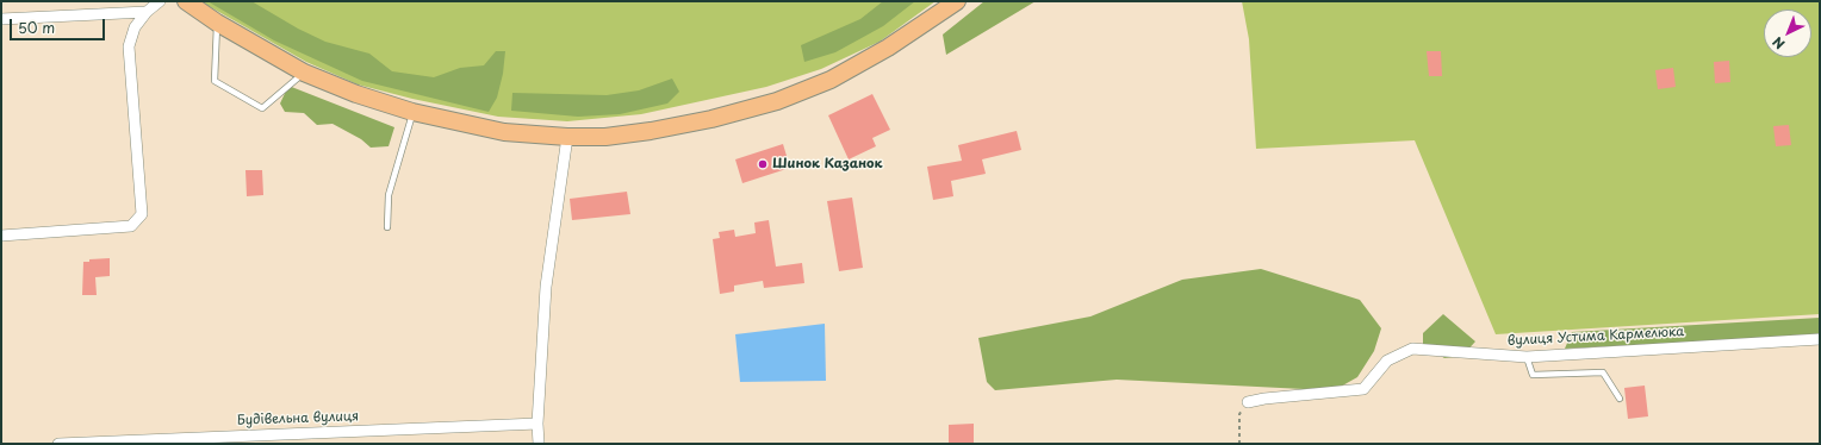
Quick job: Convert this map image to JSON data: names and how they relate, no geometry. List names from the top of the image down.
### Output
{
  "streets": {
    "street": ["вулиця Устима Кармелюка", "Будівельна вулиця"]
  },
  "places": ["Шинок Казанок"],
  "scale_bar": "50 m",
  "north": "bottom left"
}
